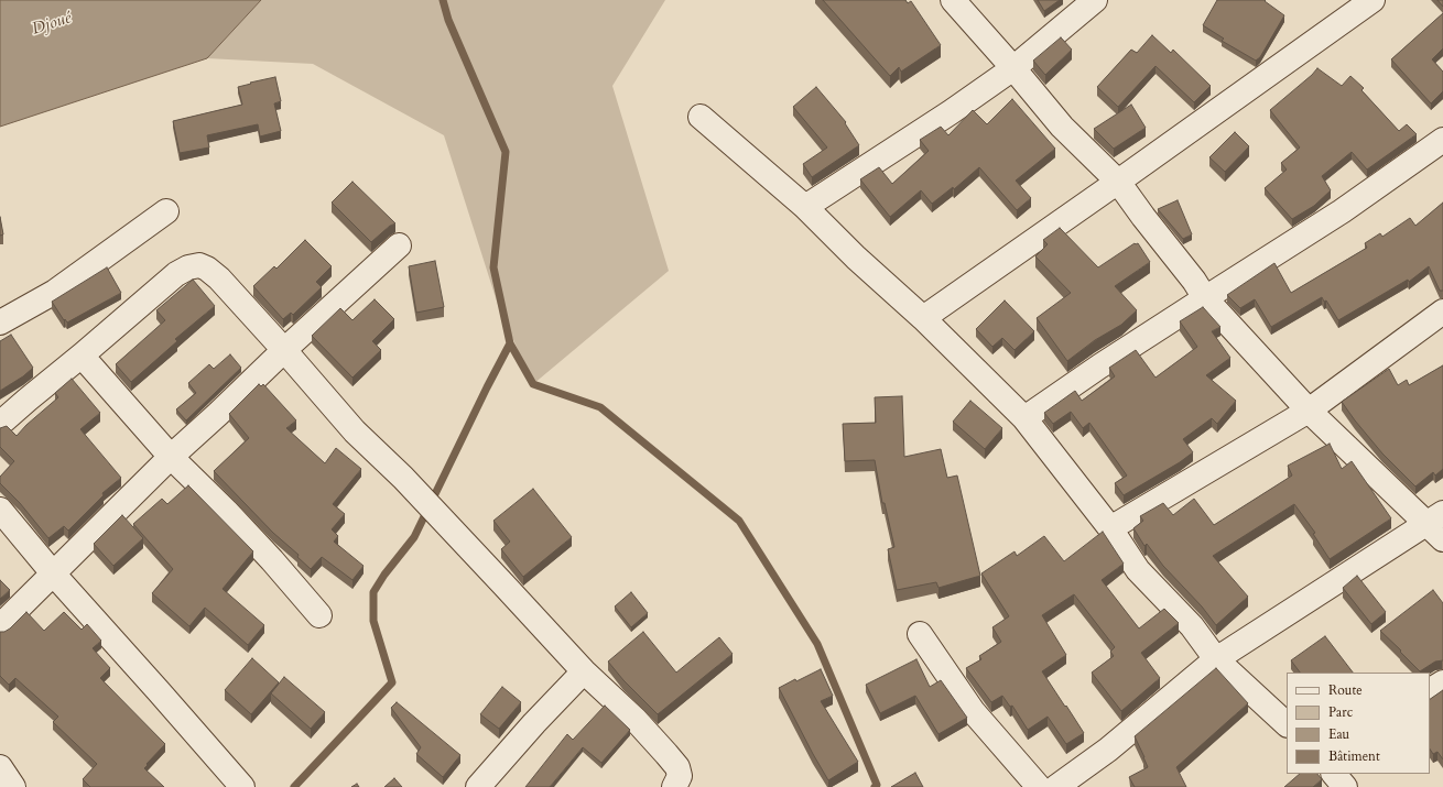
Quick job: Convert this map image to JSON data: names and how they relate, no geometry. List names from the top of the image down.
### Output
{
  "water": ["Djoué"],
  "legend": [
    "Route",
    "Parc",
    "Eau",
    "Bâtiment"
  ]
}
